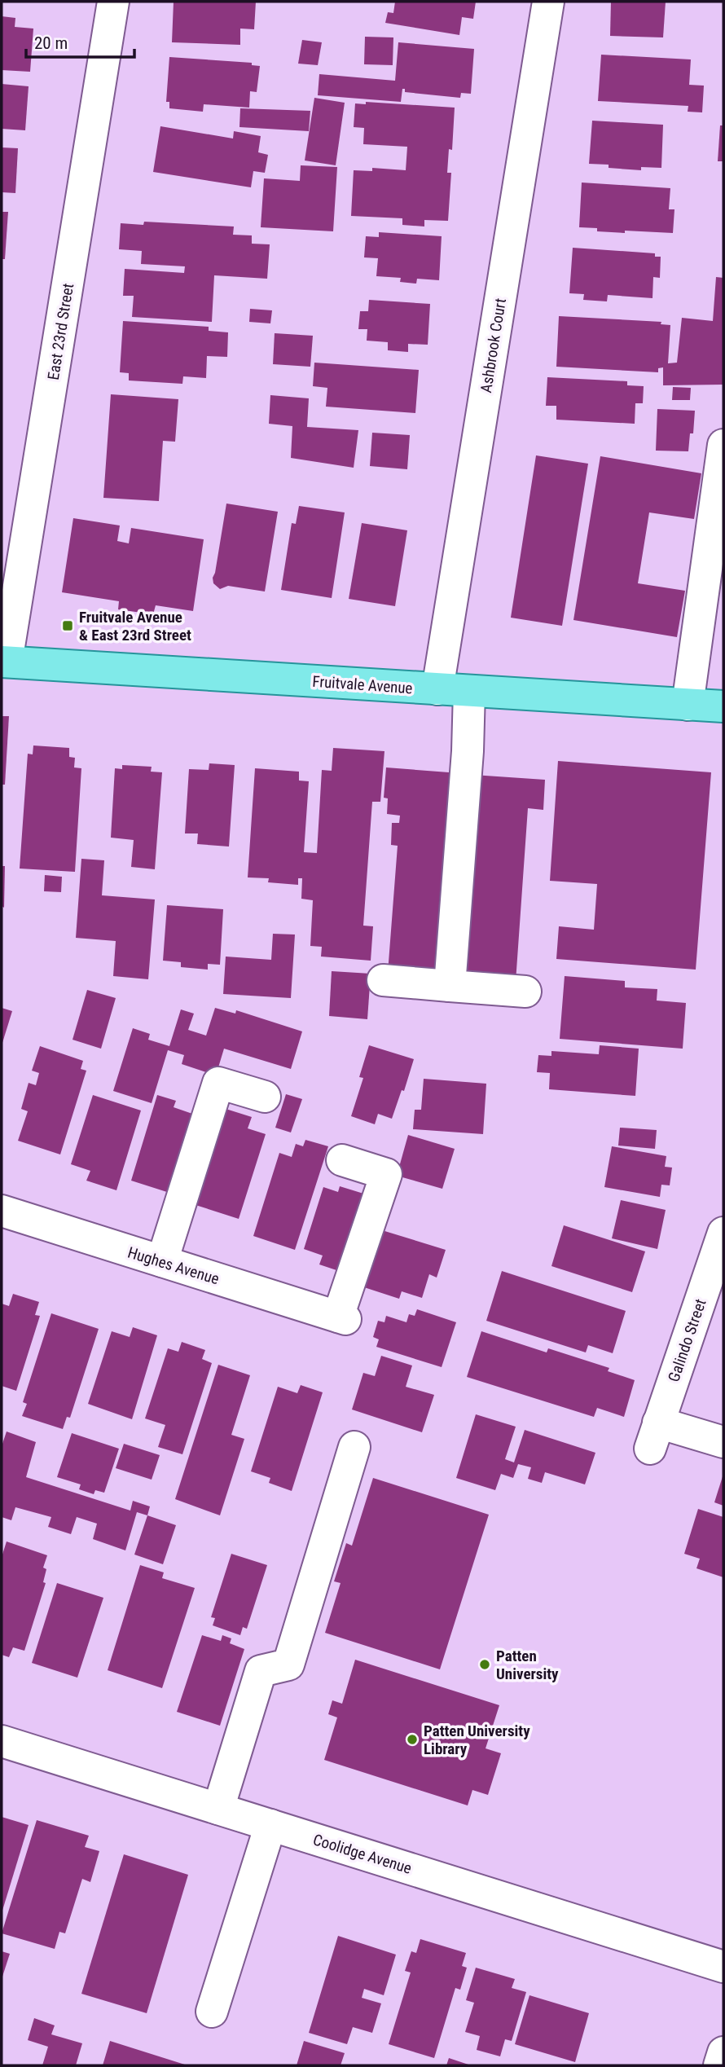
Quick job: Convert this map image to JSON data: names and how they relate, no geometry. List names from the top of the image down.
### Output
{
  "streets": {
    "main road": ["Fruitvale Avenue"],
    "street": [
      "East 23rd Street",
      "Ashbrook Court",
      "Hughes Avenue",
      "Galindo Street",
      "Coolidge Avenue"
    ]
  },
  "crossings": [
    ["East 23rd Street", "Fruitvale Avenue"],
    ["Ashbrook Court", "Fruitvale Avenue"]
  ],
  "places": {
    "transit": ["Fruitvale Avenue & East 23rd Street"],
    "other": ["Patten University", "Patten University Library"]
  },
  "scale_bar": "20 m"
}
